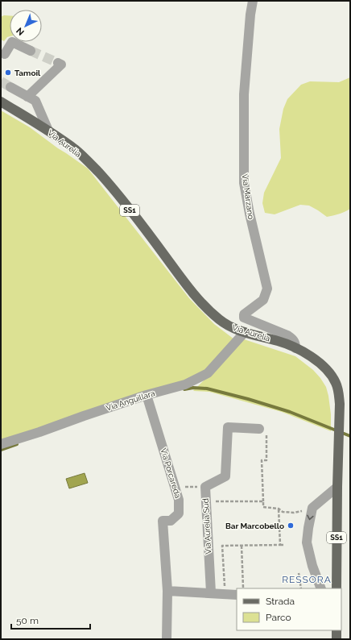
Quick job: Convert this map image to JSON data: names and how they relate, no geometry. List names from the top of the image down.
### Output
{
  "streets": {
    "main road": ["Via Aurelia", "SS1"],
    "street": [
      "Via Marzano",
      "Via Anguillara",
      "Via Porcareda",
      "Via Aurelia Sud"
    ]
  },
  "crossings": [
    ["Via Aurelia", "Via Marzano"],
    ["Via Aurelia", "Via Anguillara"],
    ["Via Anguillara", "Via Porcareda"]
  ],
  "districts": ["RESSORA"],
  "places": ["Tamoil", "Bar Marcobello"],
  "legend": ["Strada", "Parco"],
  "scale_bar": "50 m",
  "north": "bottom left"
}
